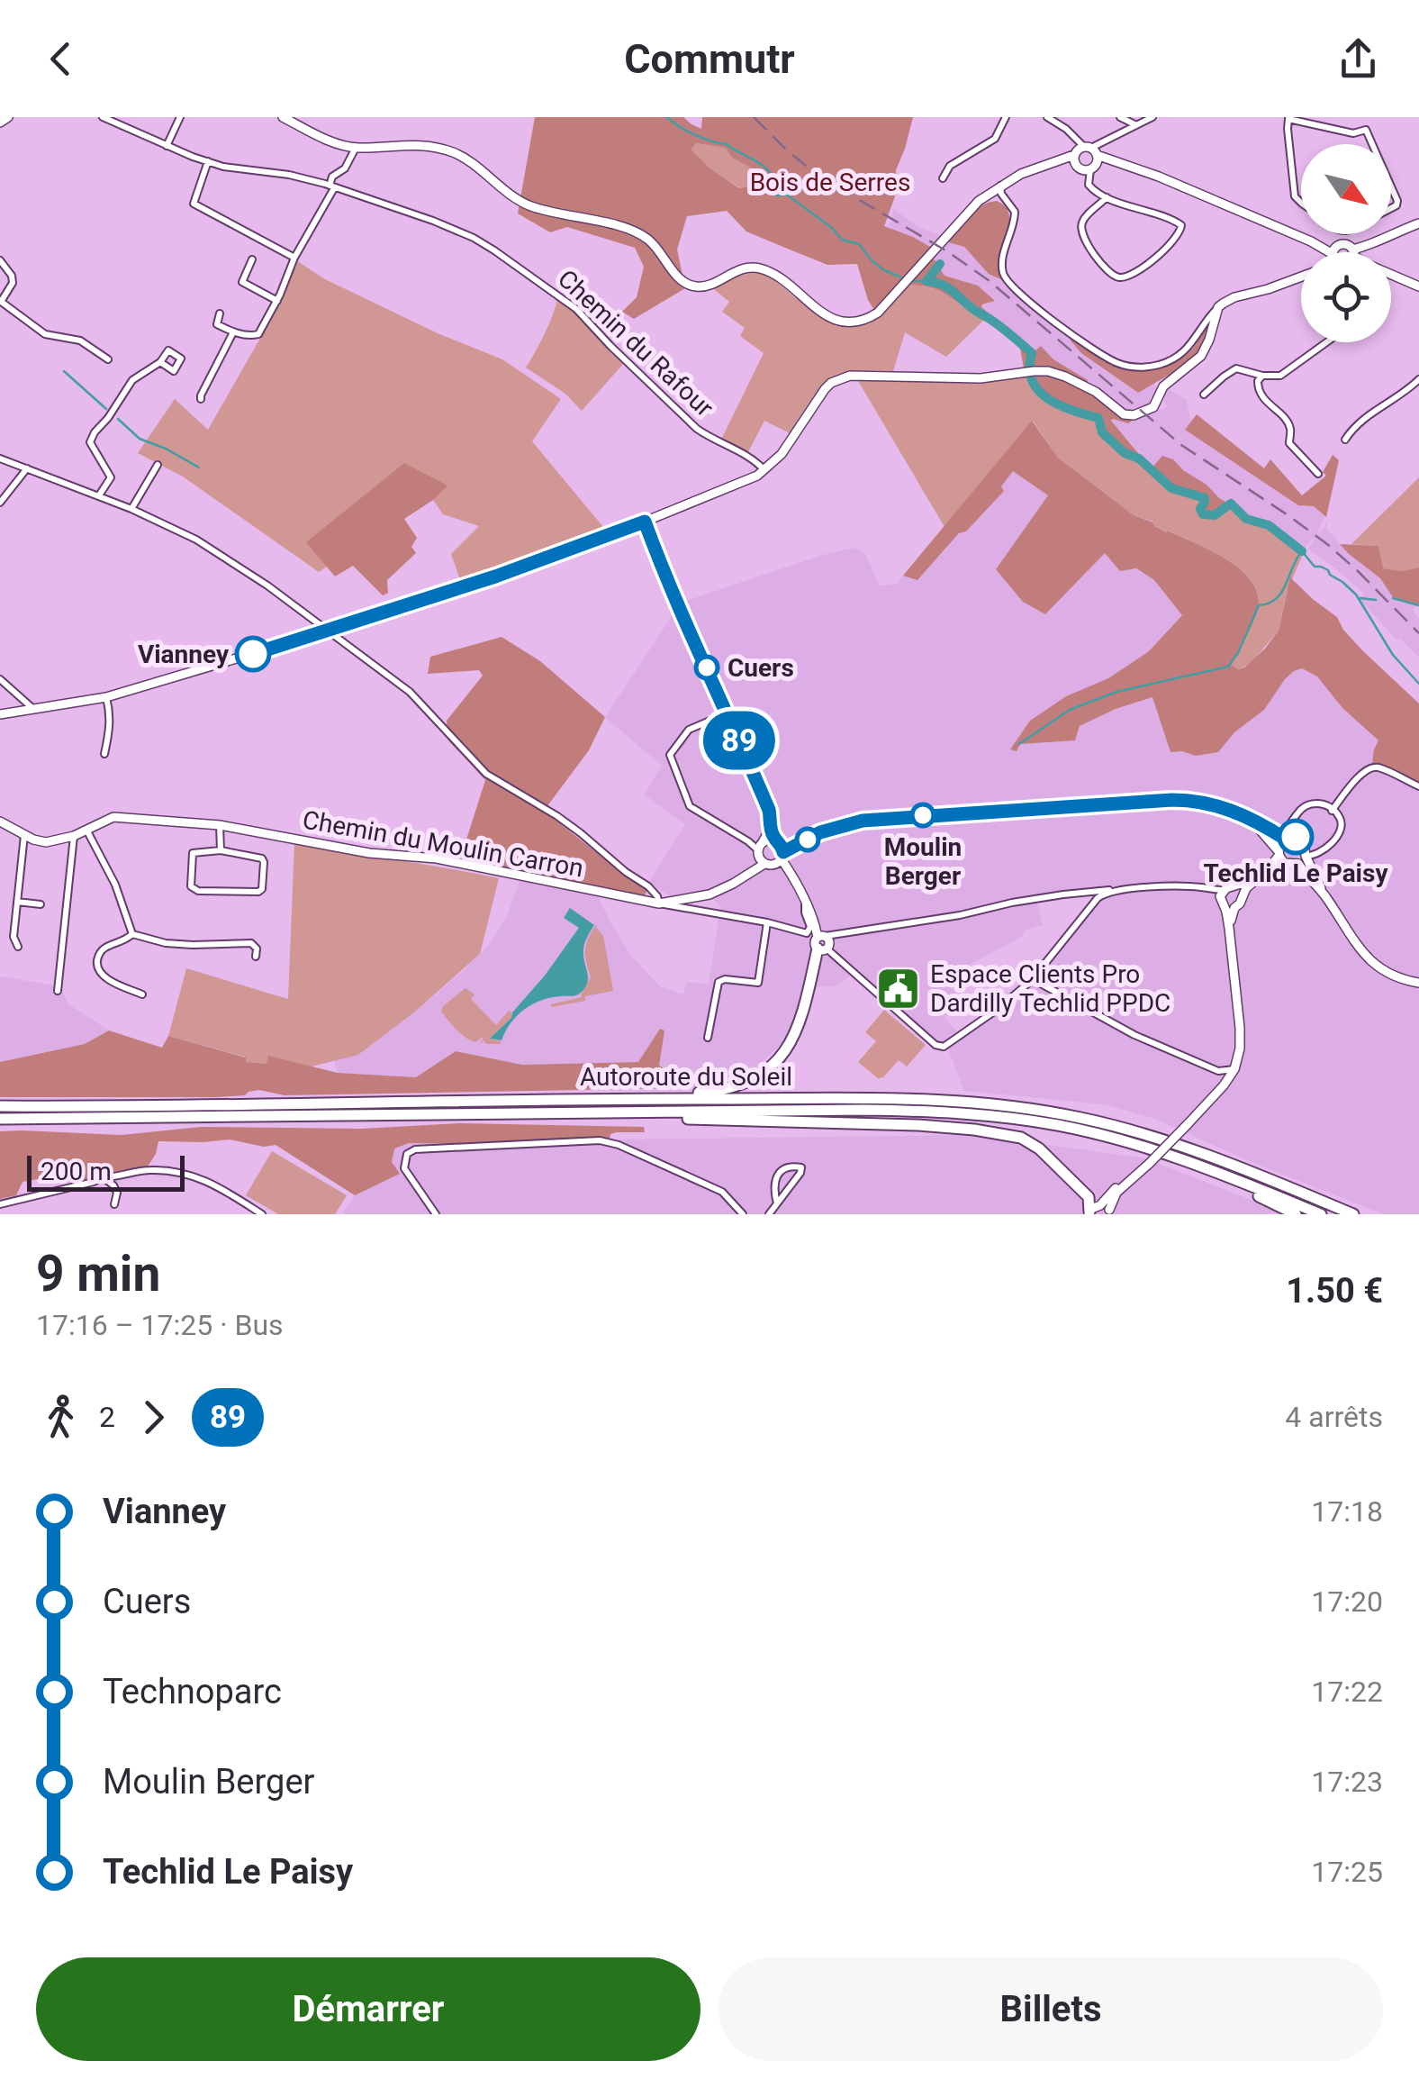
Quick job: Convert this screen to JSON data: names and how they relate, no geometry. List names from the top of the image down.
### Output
{
  "streets": {
    "highway": ["Autoroute du Soleil"],
    "main road": ["Chemin du Moulin Carron"],
    "street": ["Chemin du Rafour"]
  },
  "parks": ["Bois de Serres"],
  "places": {
    "other": [
      "Vianney",
      "Cuers",
      "Moulin Berger",
      "Techlid Le Paisy"
    ],
    "public building": ["Espace Clients Pro Dardilly Techlid PPDC"]
  },
  "lines": ["bus line 89"],
  "scale_bar": "200 m",
  "north": "bottom right",
  "page": {
    "header": "Commutr",
    "on_map": "89",
    "scale": "200 m",
    "heading": ["9 min", "17:16 – 17:25 · Bus", "1.50 €"],
    "legs": ["2", "89", "4 arrêts"],
    "list": [
      {
        "name": "Vianney",
        "value": "17:18"
      },
      {
        "name": "Cuers",
        "value": "17:20"
      },
      {
        "name": "Technoparc",
        "value": "17:22"
      },
      {
        "name": "Moulin Berger",
        "value": "17:23"
      },
      {
        "name": "Techlid Le Paisy",
        "value": "17:25"
      }
    ],
    "buttons": ["Démarrer", "Billets"]
  }
}
